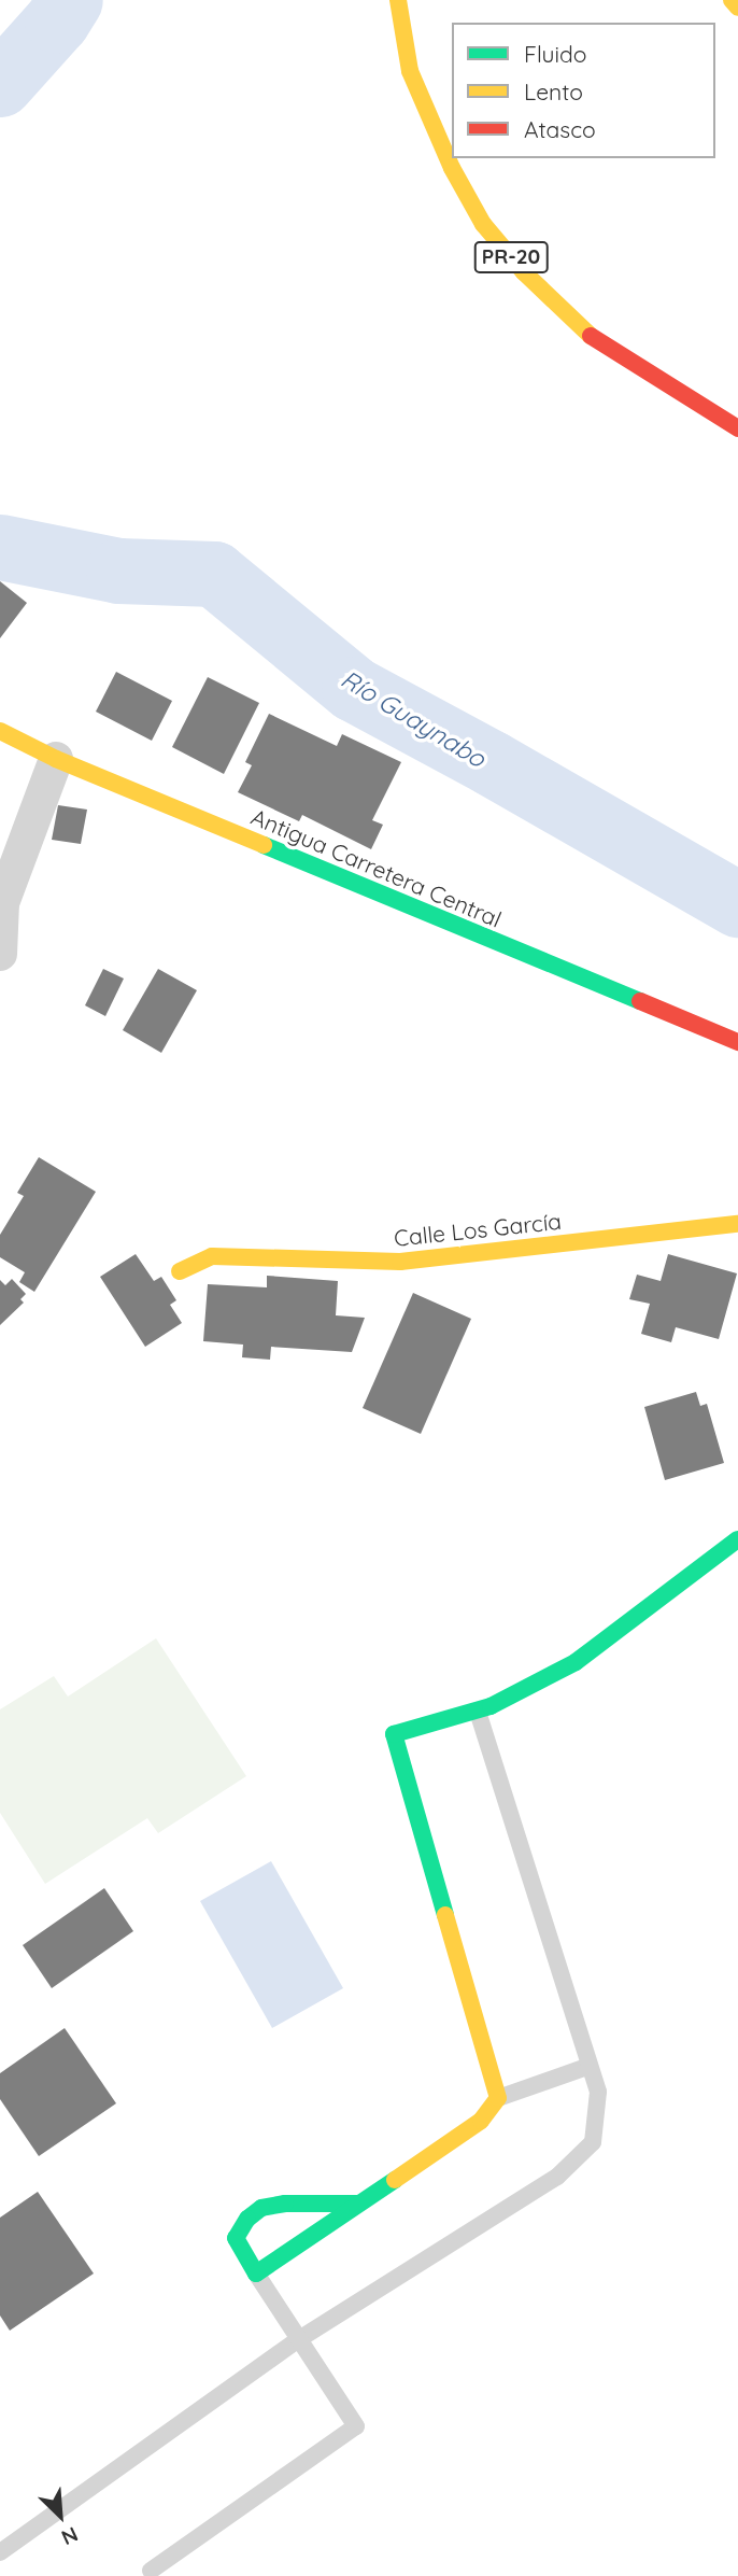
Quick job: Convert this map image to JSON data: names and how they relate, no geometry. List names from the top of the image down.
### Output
{
  "streets": {
    "main road": ["PR-20", "Antigua Carretera Central", "Calle Los García"]
  },
  "water": ["Río Guaynabo"],
  "legend": ["Fluido", "Lento", "Atasco"],
  "north": "bottom right"
}
